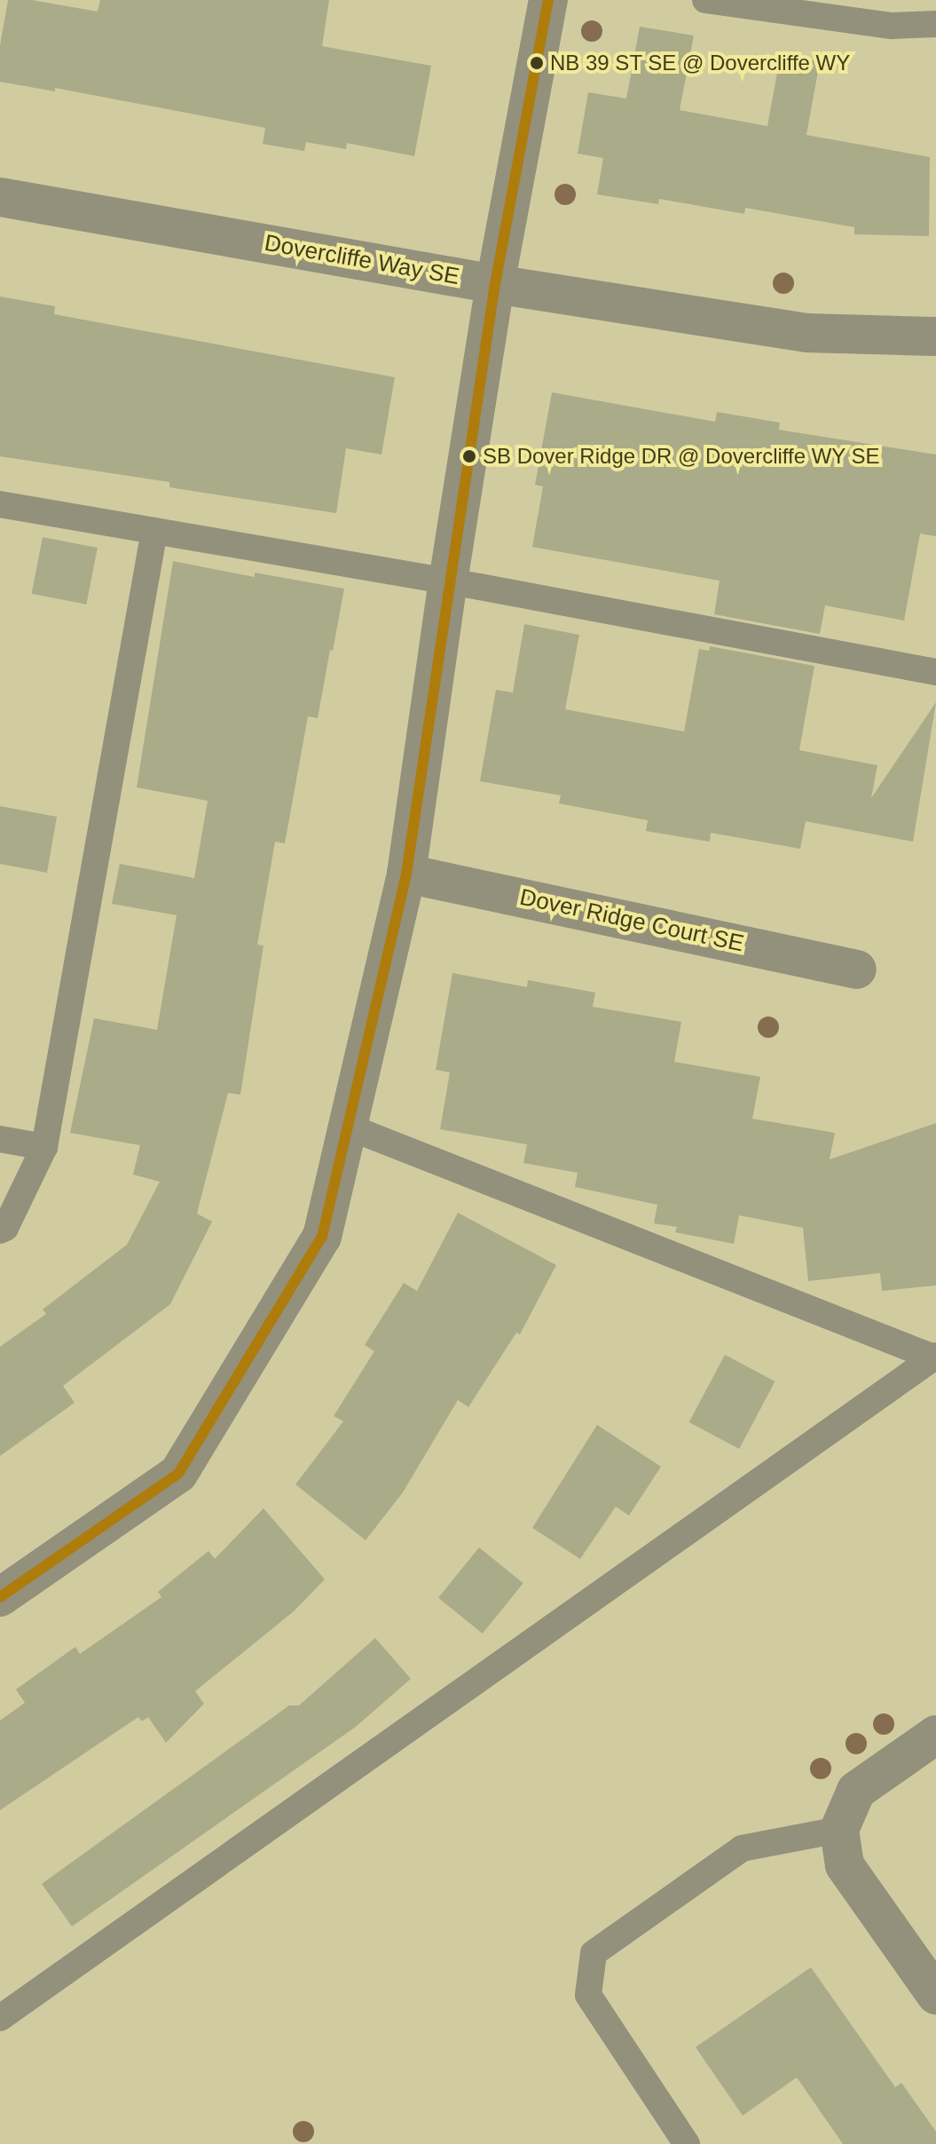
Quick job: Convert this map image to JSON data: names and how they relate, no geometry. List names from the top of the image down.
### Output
{
  "streets": {
    "street": ["Dovercliffe Way SE", "Dover Ridge Court SE"]
  },
  "places": ["NB 39 ST SE @ Dovercliffe WY", "SB Dover Ridge DR @ Dovercliffe WY SE"]
}
